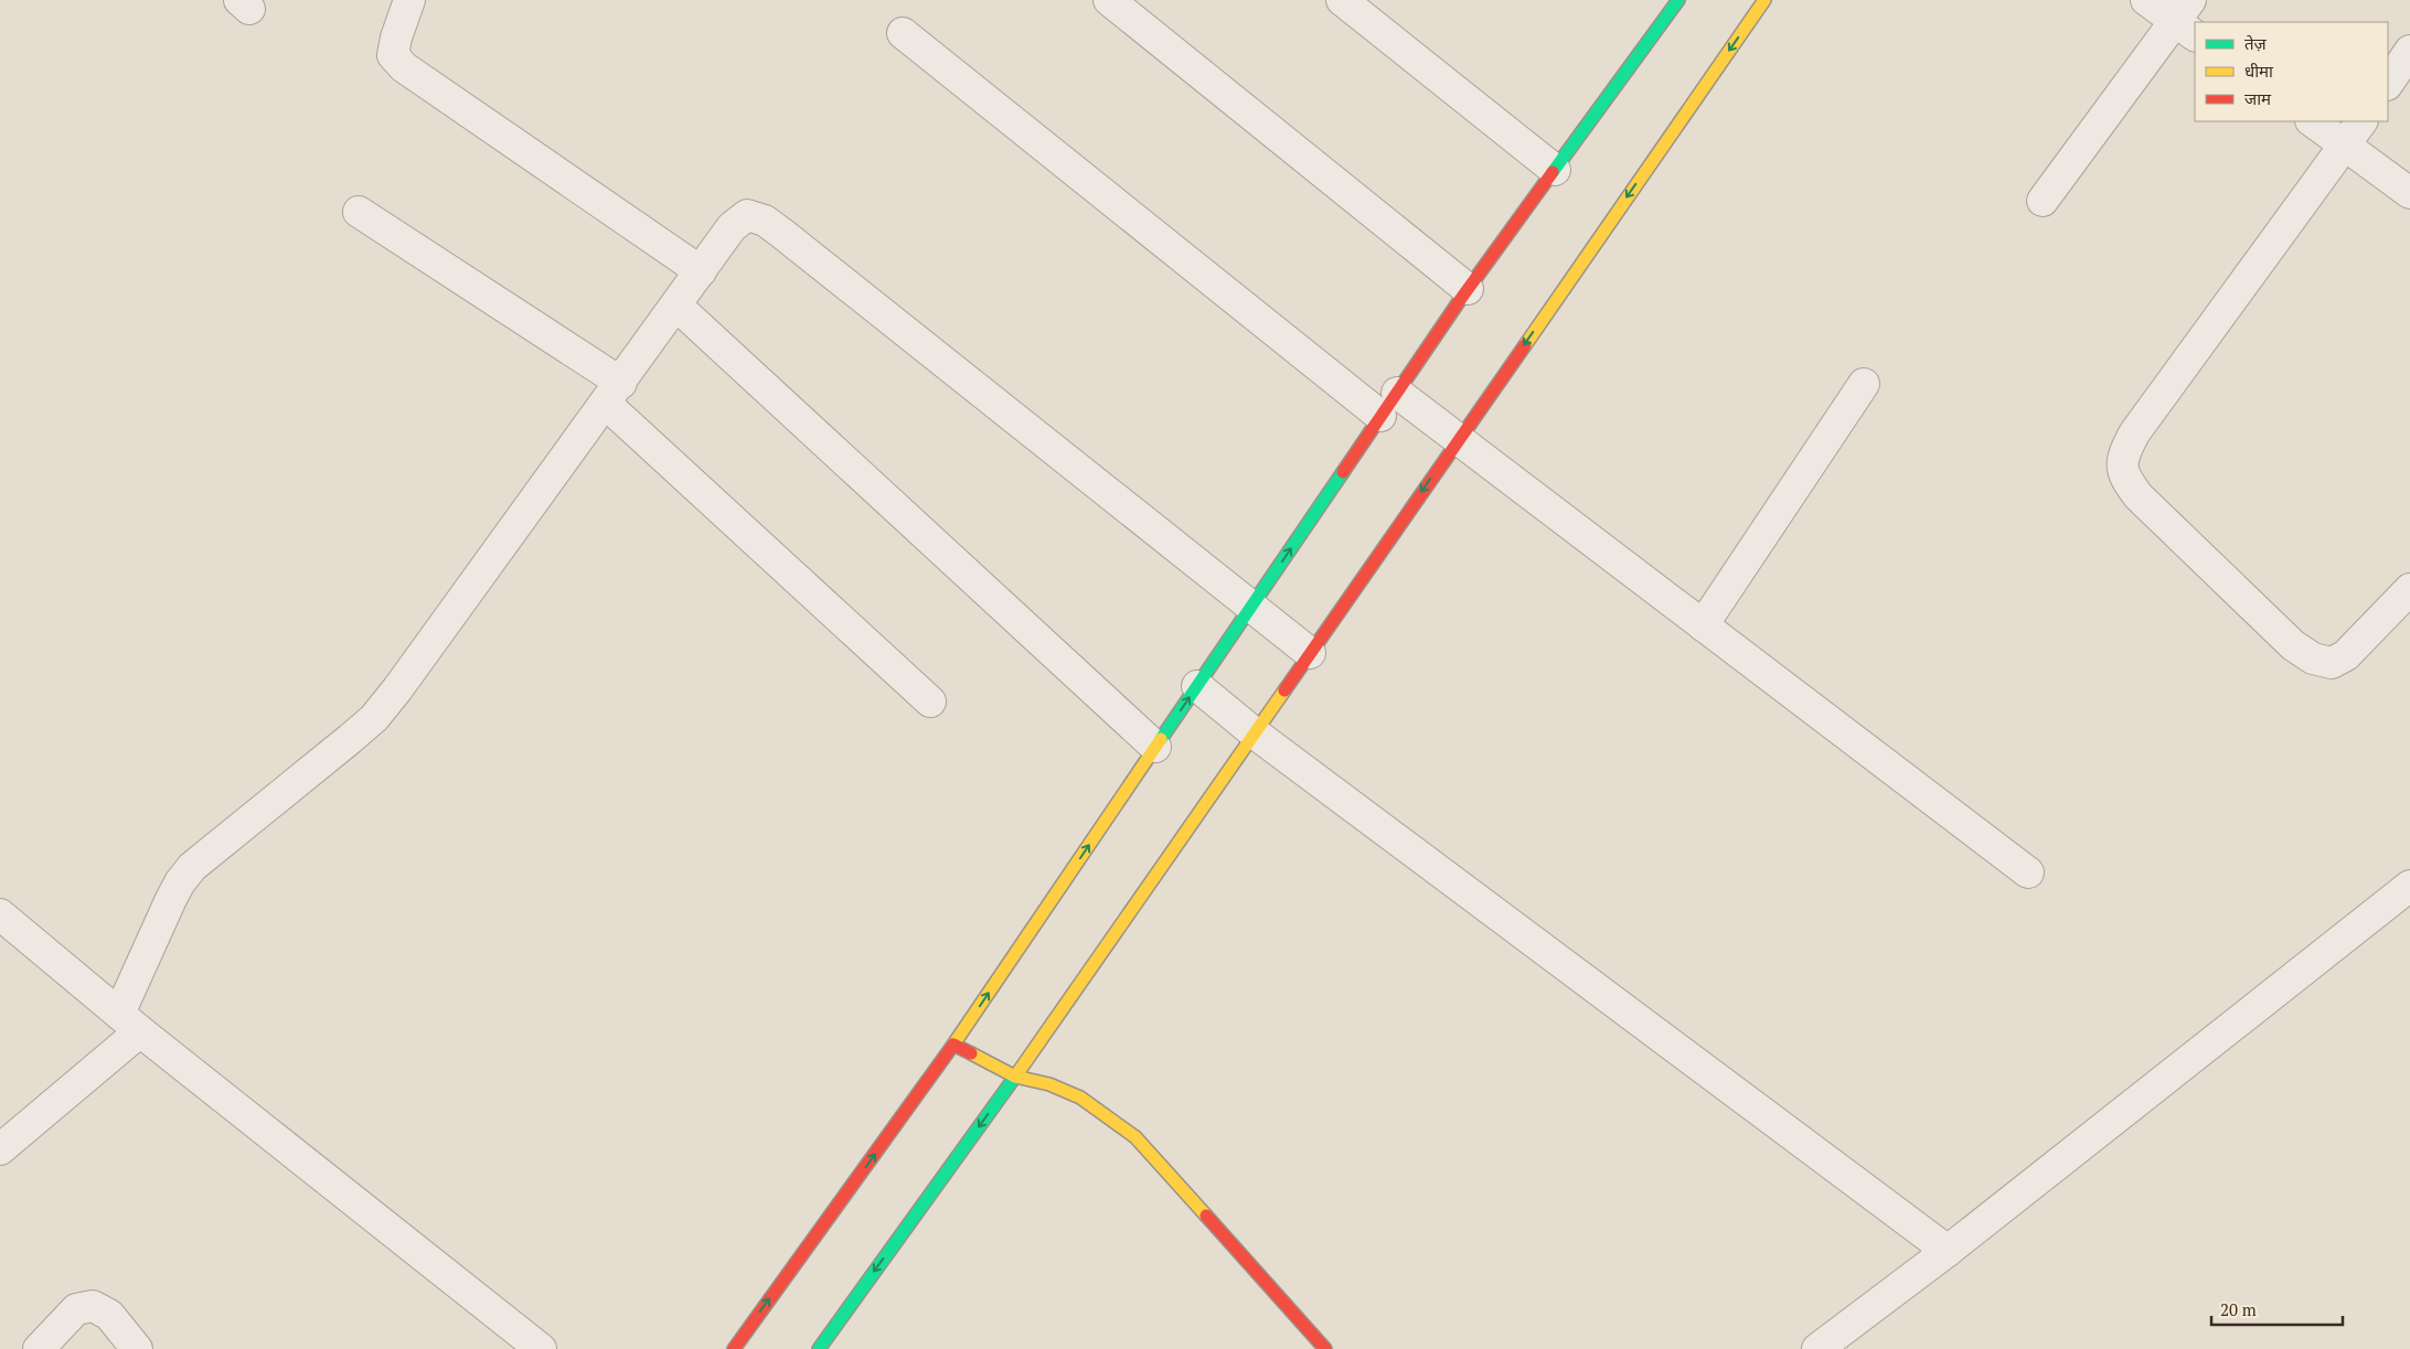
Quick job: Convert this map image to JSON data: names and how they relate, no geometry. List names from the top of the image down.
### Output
{
  "legend": ["तेज़", "धीमा", "जाम"],
  "scale_bar": "20 m"
}
